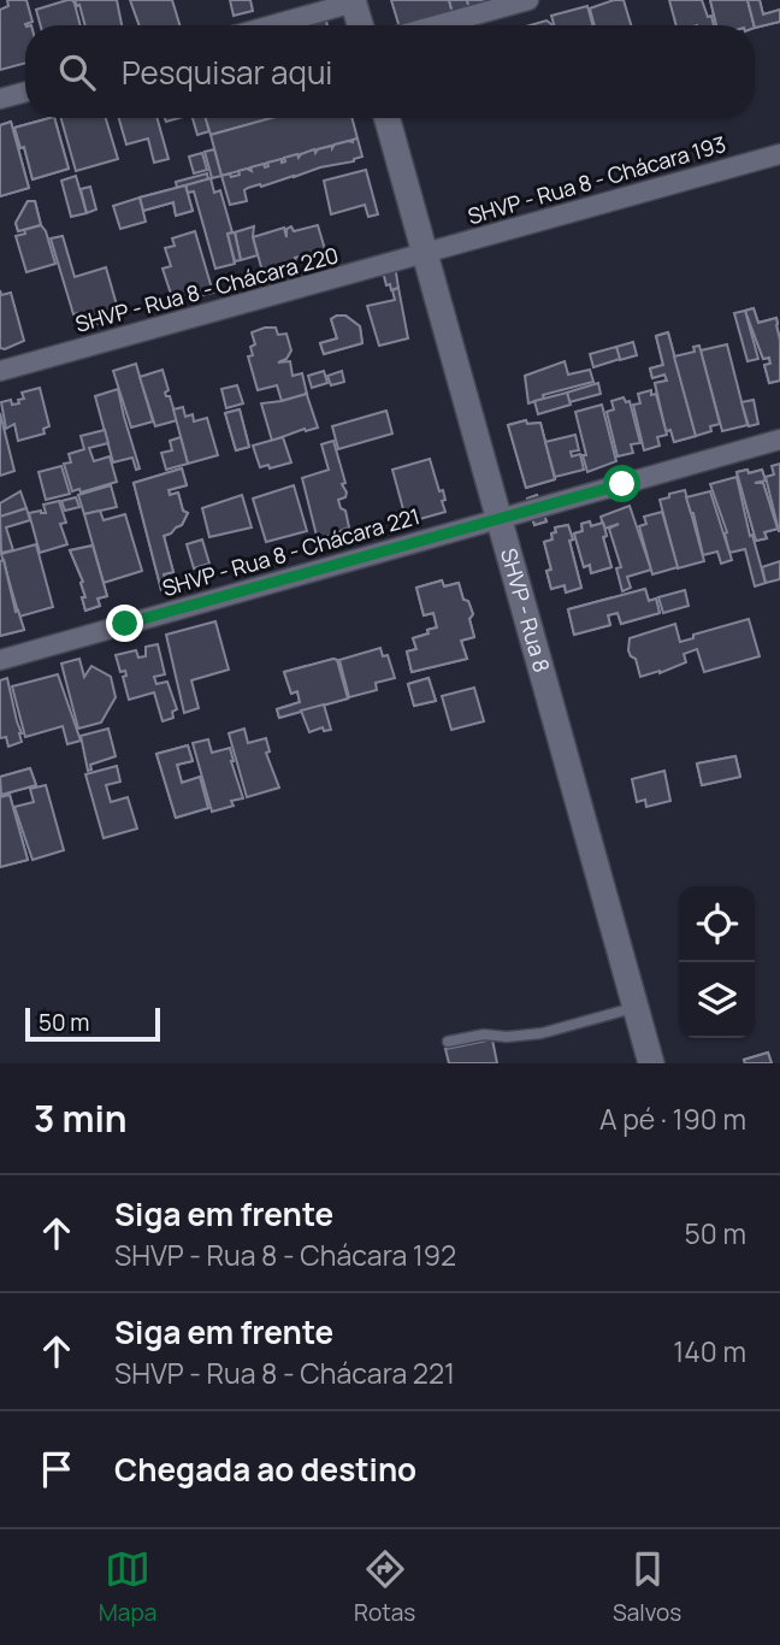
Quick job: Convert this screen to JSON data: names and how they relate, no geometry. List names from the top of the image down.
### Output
{
  "streets": {
    "street": [
      "SHVP - Rua 8 - Chácara 193",
      "SHVP - Rua 8 - Chácara 220",
      "SHVP - Rua 8 - Chácara 221",
      "SHVP - Rua 8"
    ]
  },
  "crossings": [
    ["SHVP - Rua 8 - Chácara 193", "SHVP - Rua 8 - Chácara 220"],
    ["SHVP - Rua 8 - Chácara 193", "SHVP - Rua 8"],
    ["SHVP - Rua 8 - Chácara 220", "SHVP - Rua 8"],
    ["SHVP - Rua 8 - Chácara 221", "SHVP - Rua 8"]
  ],
  "scale_bar": "50 m",
  "page": {
    "search": "Pesquisar aqui",
    "scale": "50 m",
    "heading": ["3 min", "A pé · 190 m"],
    "list": [
      ["Siga em frente", "SHVP - Rua 8 - Chácara 192", "50 m"],
      ["Siga em frente", "SHVP - Rua 8 - Chácara 221", "140 m"],
      "Chegada ao destino"
    ],
    "nav": ["Mapa", "Rotas", "Salvos"]
  }
}
